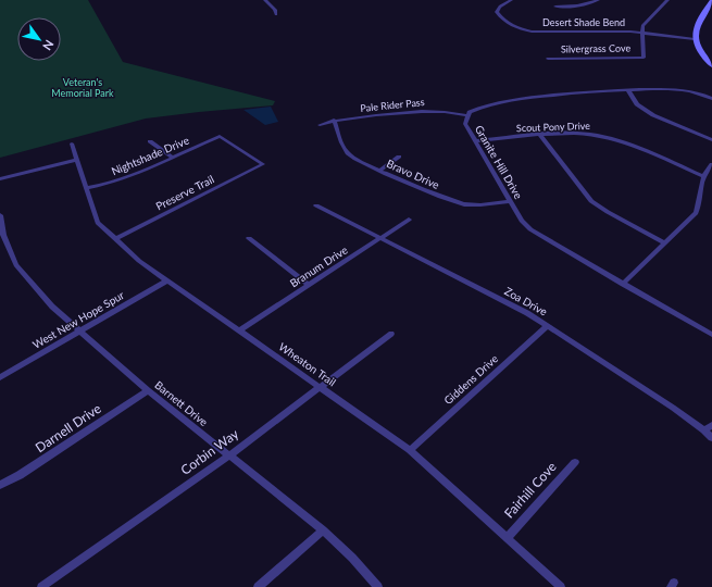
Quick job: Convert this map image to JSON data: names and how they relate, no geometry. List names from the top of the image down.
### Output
{
  "streets": {
    "street": [
      "Desert Shade Bend",
      "Silvergrass Cove",
      "Pale Rider Pass",
      "Scout Pony Drive",
      "Nightshade Drive",
      "Granite Hill Drive",
      "Bravo Drive",
      "Preserve Trail",
      "Branum Drive",
      "Zoa Drive",
      "West New Hope Spur",
      "Wheaton Trail",
      "Giddens Drive",
      "Barnett Drive",
      "Darnell Drive",
      "Corbin Way",
      "Fairhill Cove"
    ]
  },
  "crossings": [
    ["Desert Shade Bend", "Silvergrass Cove"],
    ["Pale Rider Pass", "Granite Hill Drive"],
    ["Pale Rider Pass", "Bravo Drive"],
    ["Scout Pony Drive", "Granite Hill Drive"],
    ["Nightshade Drive", "Preserve Trail"],
    ["Nightshade Drive", "Wheaton Trail"],
    ["Granite Hill Drive", "Bravo Drive"],
    ["Preserve Trail", "Wheaton Trail"],
    ["Branum Drive", "Zoa Drive"],
    ["Branum Drive", "Wheaton Trail"],
    ["Zoa Drive", "Giddens Drive"],
    ["West New Hope Spur", "Wheaton Trail"],
    ["West New Hope Spur", "Barnett Drive"],
    ["Wheaton Trail", "Giddens Drive"],
    ["Wheaton Trail", "Corbin Way"],
    ["Wheaton Trail", "Fairhill Cove"],
    ["Barnett Drive", "Darnell Drive"],
    ["Barnett Drive", "Corbin Way"]
  ],
  "parks": ["Veteran's Memorial Park"],
  "north": "bottom right"
}
